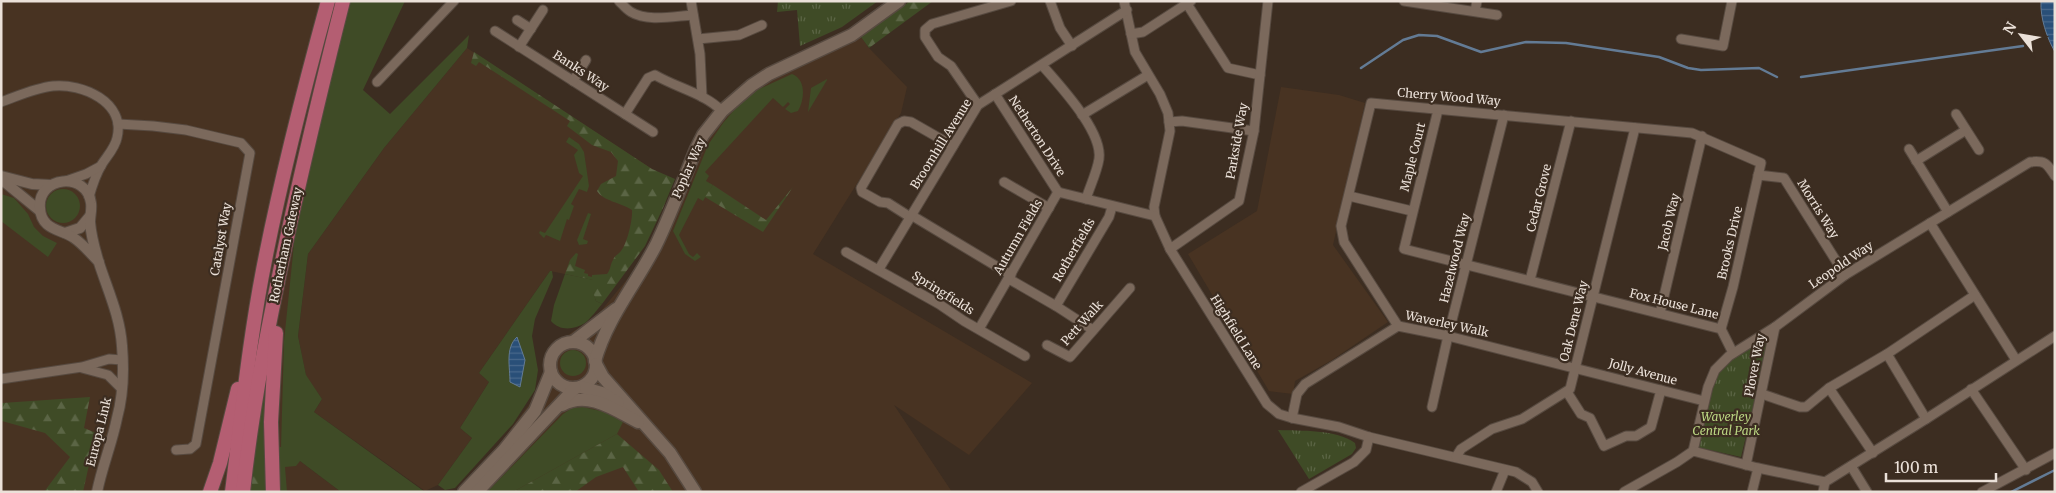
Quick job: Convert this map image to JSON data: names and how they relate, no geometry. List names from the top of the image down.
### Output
{
  "streets": {
    "highway": ["Rotherham Gateway"],
    "main road": ["Poplar Way"],
    "street": [
      "Banks Way",
      "Cherry Wood Way",
      "Netherton Drive",
      "Parkside Way",
      "Broomhill Avenue",
      "Maple Court",
      "Cedar Grove",
      "Morris Way",
      "Jacob Way",
      "Autumn Fields",
      "Catalyst Way",
      "Brooks Drive",
      "Rotherfields",
      "Hazelwood Way",
      "Leopold Way",
      "Springfields",
      "Fox House Lane",
      "Oak Dene Way",
      "Pett Walk",
      "Waverley Walk",
      "Highfield Lane",
      "Plover Way",
      "Jolly Avenue",
      "Europa Link"
    ]
  },
  "crossings": [
    ["Cherry Wood Way", "Maple Court"],
    ["Cherry Wood Way", "Cedar Grove"],
    ["Cherry Wood Way", "Jacob Way"],
    ["Cherry Wood Way", "Brooks Drive"],
    ["Cherry Wood Way", "Hazelwood Way"],
    ["Cherry Wood Way", "Oak Dene Way"],
    ["Cherry Wood Way", "Waverley Walk"],
    ["Netherton Drive", "Broomhill Avenue"],
    ["Netherton Drive", "Autumn Fields"],
    ["Parkside Way", "Highfield Lane"],
    ["Broomhill Avenue", "Springfields"],
    ["Broomhill Avenue", "Highfield Lane"],
    ["Maple Court", "Hazelwood Way"],
    ["Maple Court", "Fox House Lane"],
    ["Cedar Grove", "Fox House Lane"],
    ["Morris Way", "Brooks Drive"],
    ["Morris Way", "Leopold Way"],
    ["Jacob Way", "Fox House Lane"],
    ["Autumn Fields", "Rotherfields"],
    ["Autumn Fields", "Springfields"],
    ["Autumn Fields", "Highfield Lane"],
    ["Brooks Drive", "Fox House Lane"],
    ["Hazelwood Way", "Fox House Lane"],
    ["Hazelwood Way", "Waverley Walk"],
    ["Leopold Way", "Fox House Lane"],
    ["Leopold Way", "Plover Way"],
    ["Leopold Way", "Jolly Avenue"],
    ["Fox House Lane", "Oak Dene Way"],
    ["Oak Dene Way", "Waverley Walk"],
    ["Oak Dene Way", "Jolly Avenue"],
    ["Waverley Walk", "Highfield Lane"],
    ["Waverley Walk", "Jolly Avenue"]
  ],
  "parks": ["Waverley Central Park"],
  "scale_bar": "100 m",
  "north": "top left"
}
